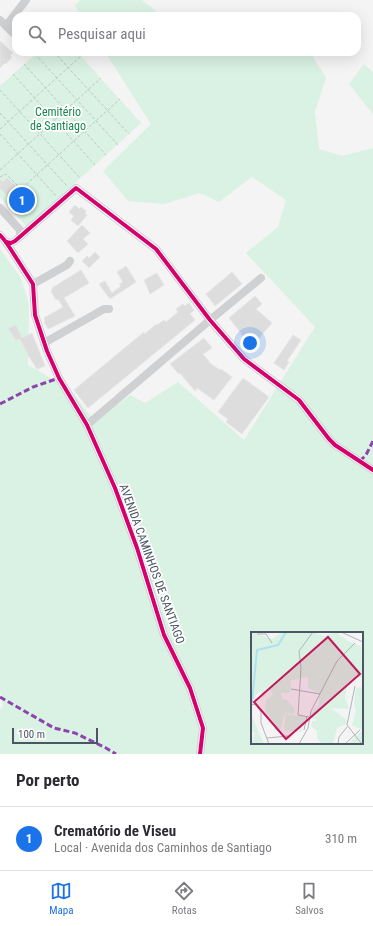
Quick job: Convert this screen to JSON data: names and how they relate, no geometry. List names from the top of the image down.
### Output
{
  "streets": {
    "street": ["AVENIDA CAMINHOS DE SANTIAGO"]
  },
  "parks": ["Cemitério de Santiago"],
  "scale_bar": "100 m",
  "page": {
    "search": "Pesquisar aqui",
    "pins": "1",
    "scale": "100 m",
    "heading": "Por perto",
    "list": [
      {
        "mark": "1",
        "name": "Crematório de Viseu",
        "note": "Local · Avenida dos Caminhos de Santiago",
        "value": "310 m"
      }
    ],
    "nav": ["Mapa", "Rotas", "Salvos"]
  }
}
